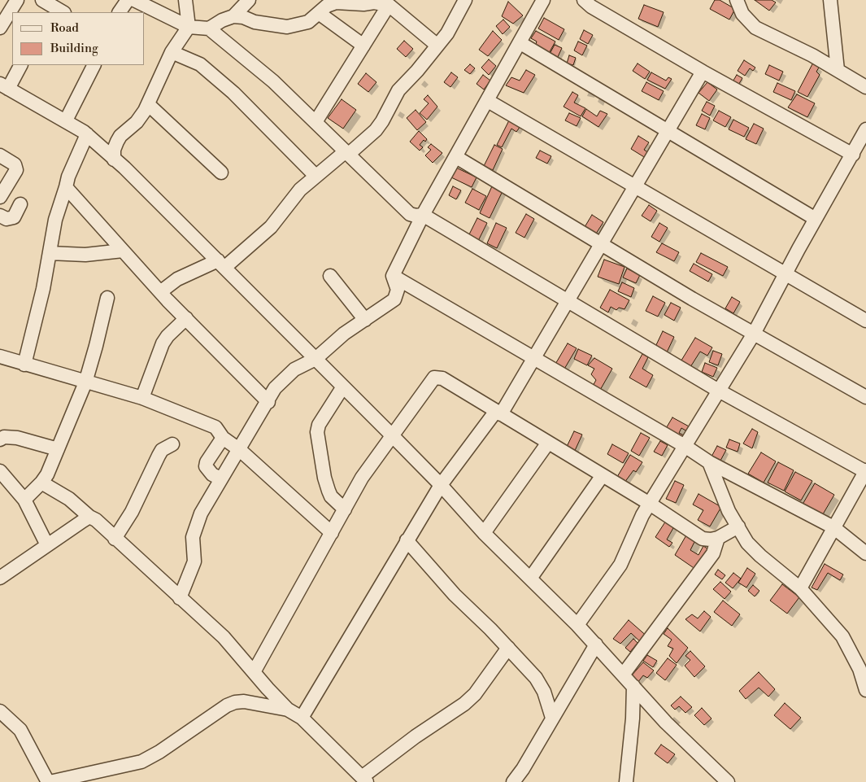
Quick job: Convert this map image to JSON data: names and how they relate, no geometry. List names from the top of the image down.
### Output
{
  "legend": ["Road", "Building"]
}
